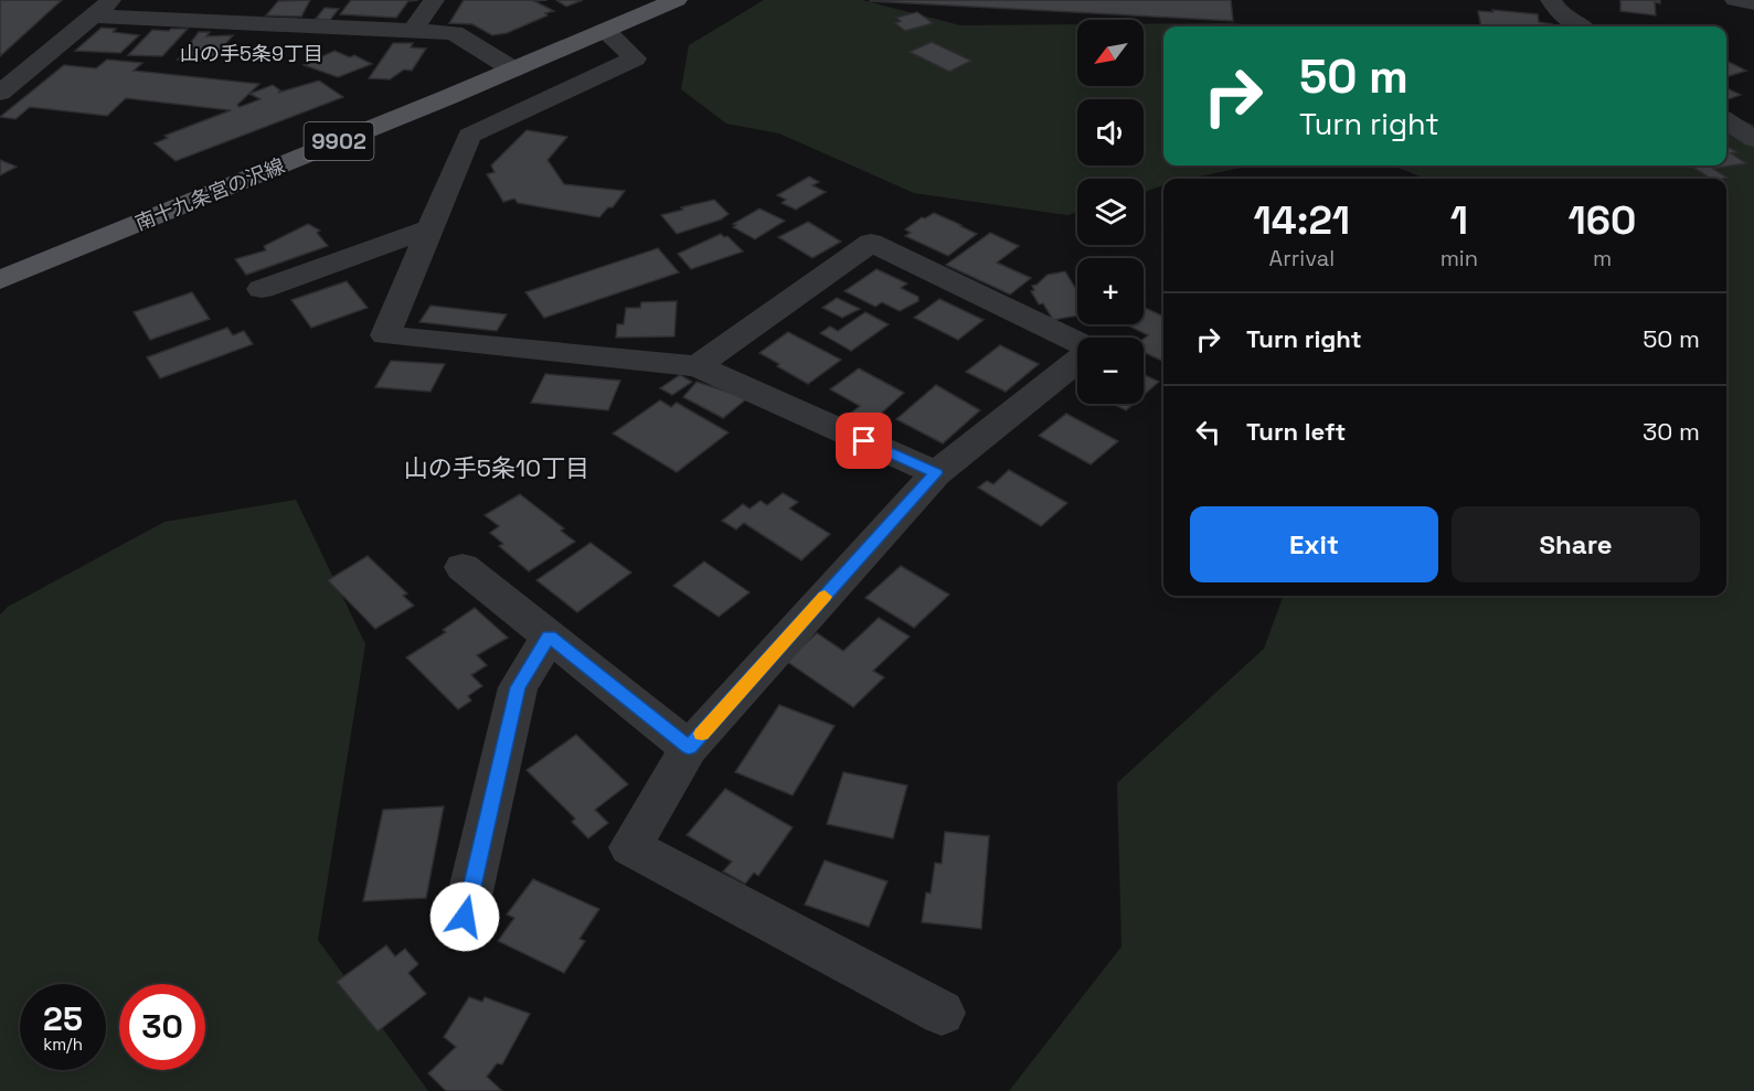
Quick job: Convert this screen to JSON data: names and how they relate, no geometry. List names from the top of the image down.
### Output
{
  "streets": {
    "main road": ["9902", "南十九条宮の沢線"]
  },
  "districts": ["山の手5条9丁目", "山の手5条10丁目"],
  "north": "bottom left",
  "page": {
    "map_buttons": ["+", "−"],
    "turn": ["50 m", "Turn right"],
    "eta": [
      "14:21",
      "Arrival",
      "1",
      "min",
      "160",
      "m"
    ],
    "list": [
      {
        "name": "Turn right",
        "value": "50 m"
      },
      {
        "name": "Turn left",
        "value": "30 m"
      }
    ],
    "buttons": ["Exit", "Share"],
    "speed": "25 km/h",
    "limit": "30"
  }
}
